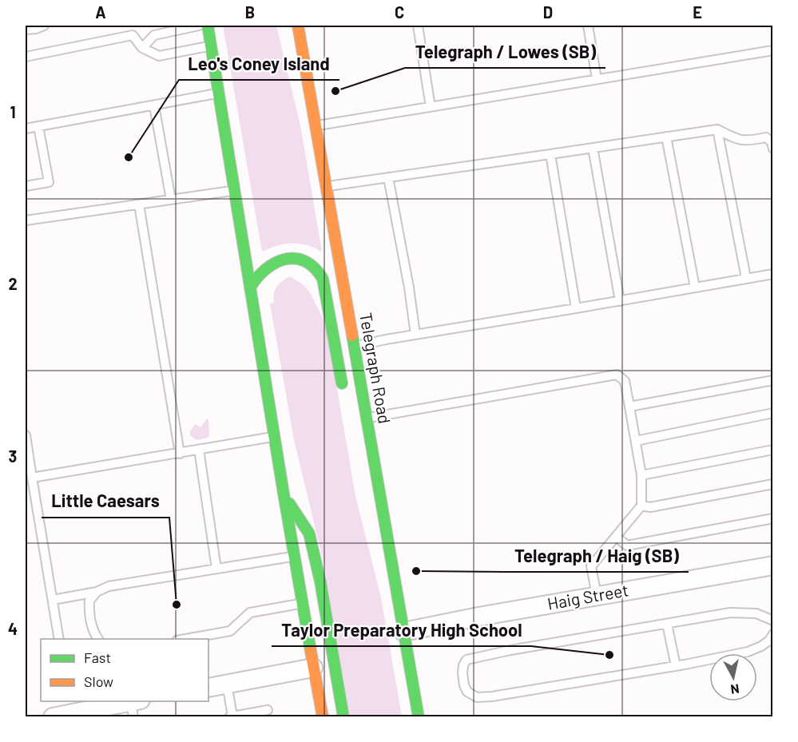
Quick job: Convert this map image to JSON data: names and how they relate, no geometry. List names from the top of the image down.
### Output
{
  "streets": {
    "main road": ["Telegraph Road"],
    "street": ["Haig Street"]
  },
  "crossings": [
    ["Telegraph Road", "Haig Street"]
  ],
  "places": [
    "Telegraph / Lowes (SB)",
    "Leo's Coney Island",
    "Telegraph / Haig (SB)",
    "Little Caesars",
    "Taylor Preparatory High School"
  ],
  "legend": ["Fast", "Slow"],
  "north": "bottom",
  "grid": {
    "columns": [
      "A",
      "B",
      "C",
      "D",
      "E"
    ],
    "rows": [
      "1",
      "2",
      "3",
      "4"
    ]
  }
}
